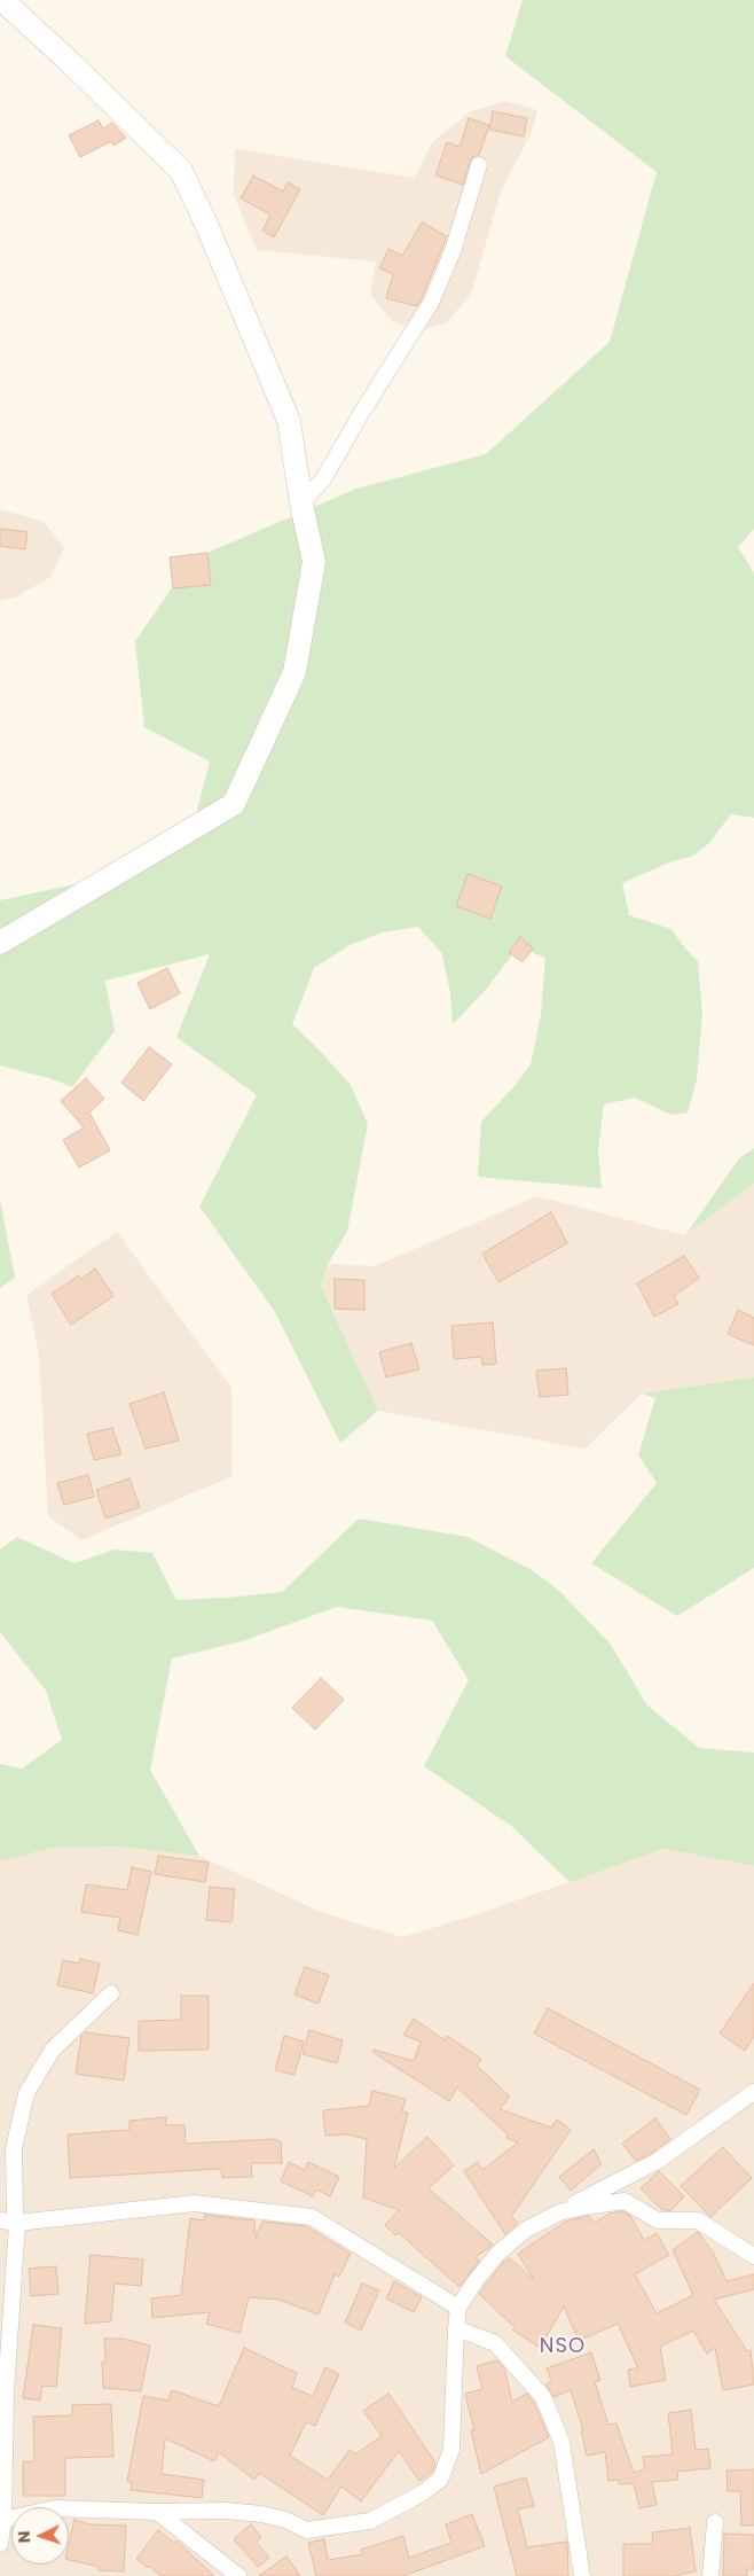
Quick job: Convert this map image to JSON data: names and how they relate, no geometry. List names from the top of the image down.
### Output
{
  "districts": ["NSO"],
  "north": "left"
}
